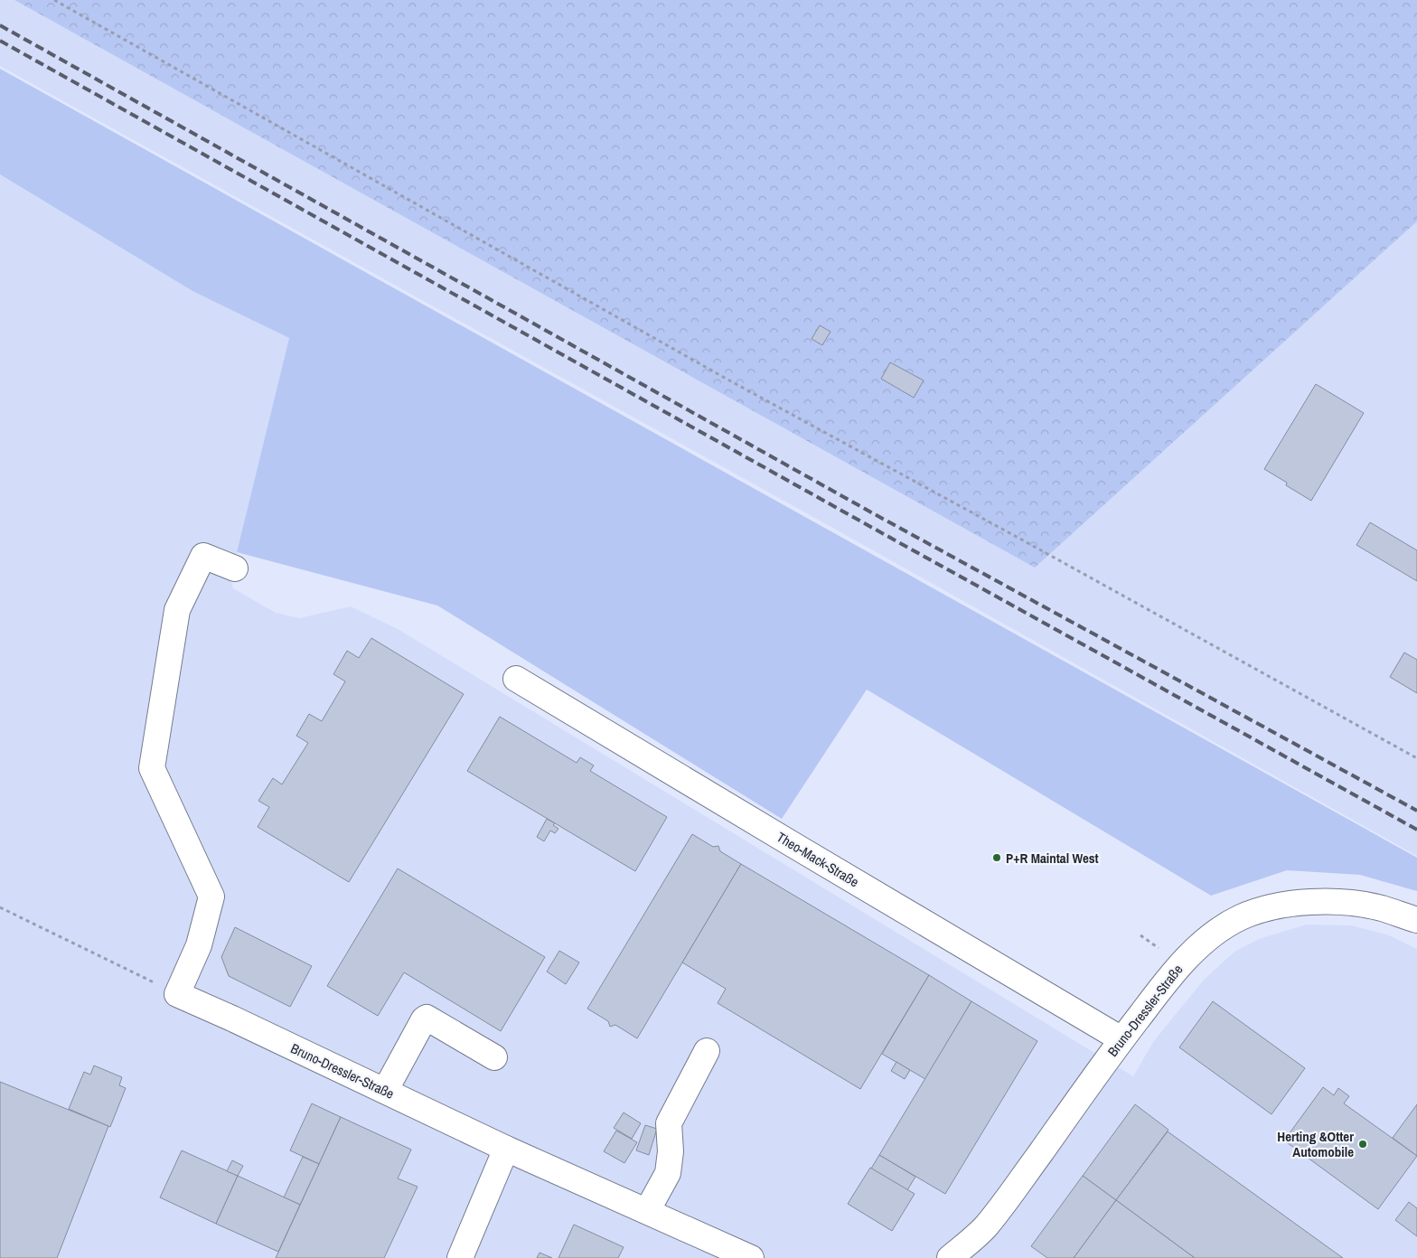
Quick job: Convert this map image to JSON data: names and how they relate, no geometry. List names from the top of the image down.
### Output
{
  "streets": {
    "street": ["Theo-Mack-Straße", "Bruno-Dressler-Straße"]
  },
  "crossings": [
    ["Theo-Mack-Straße", "Bruno-Dressler-Straße"]
  ],
  "places": ["P+R Maintal West", "Herting &Otter Automobile"]
}
